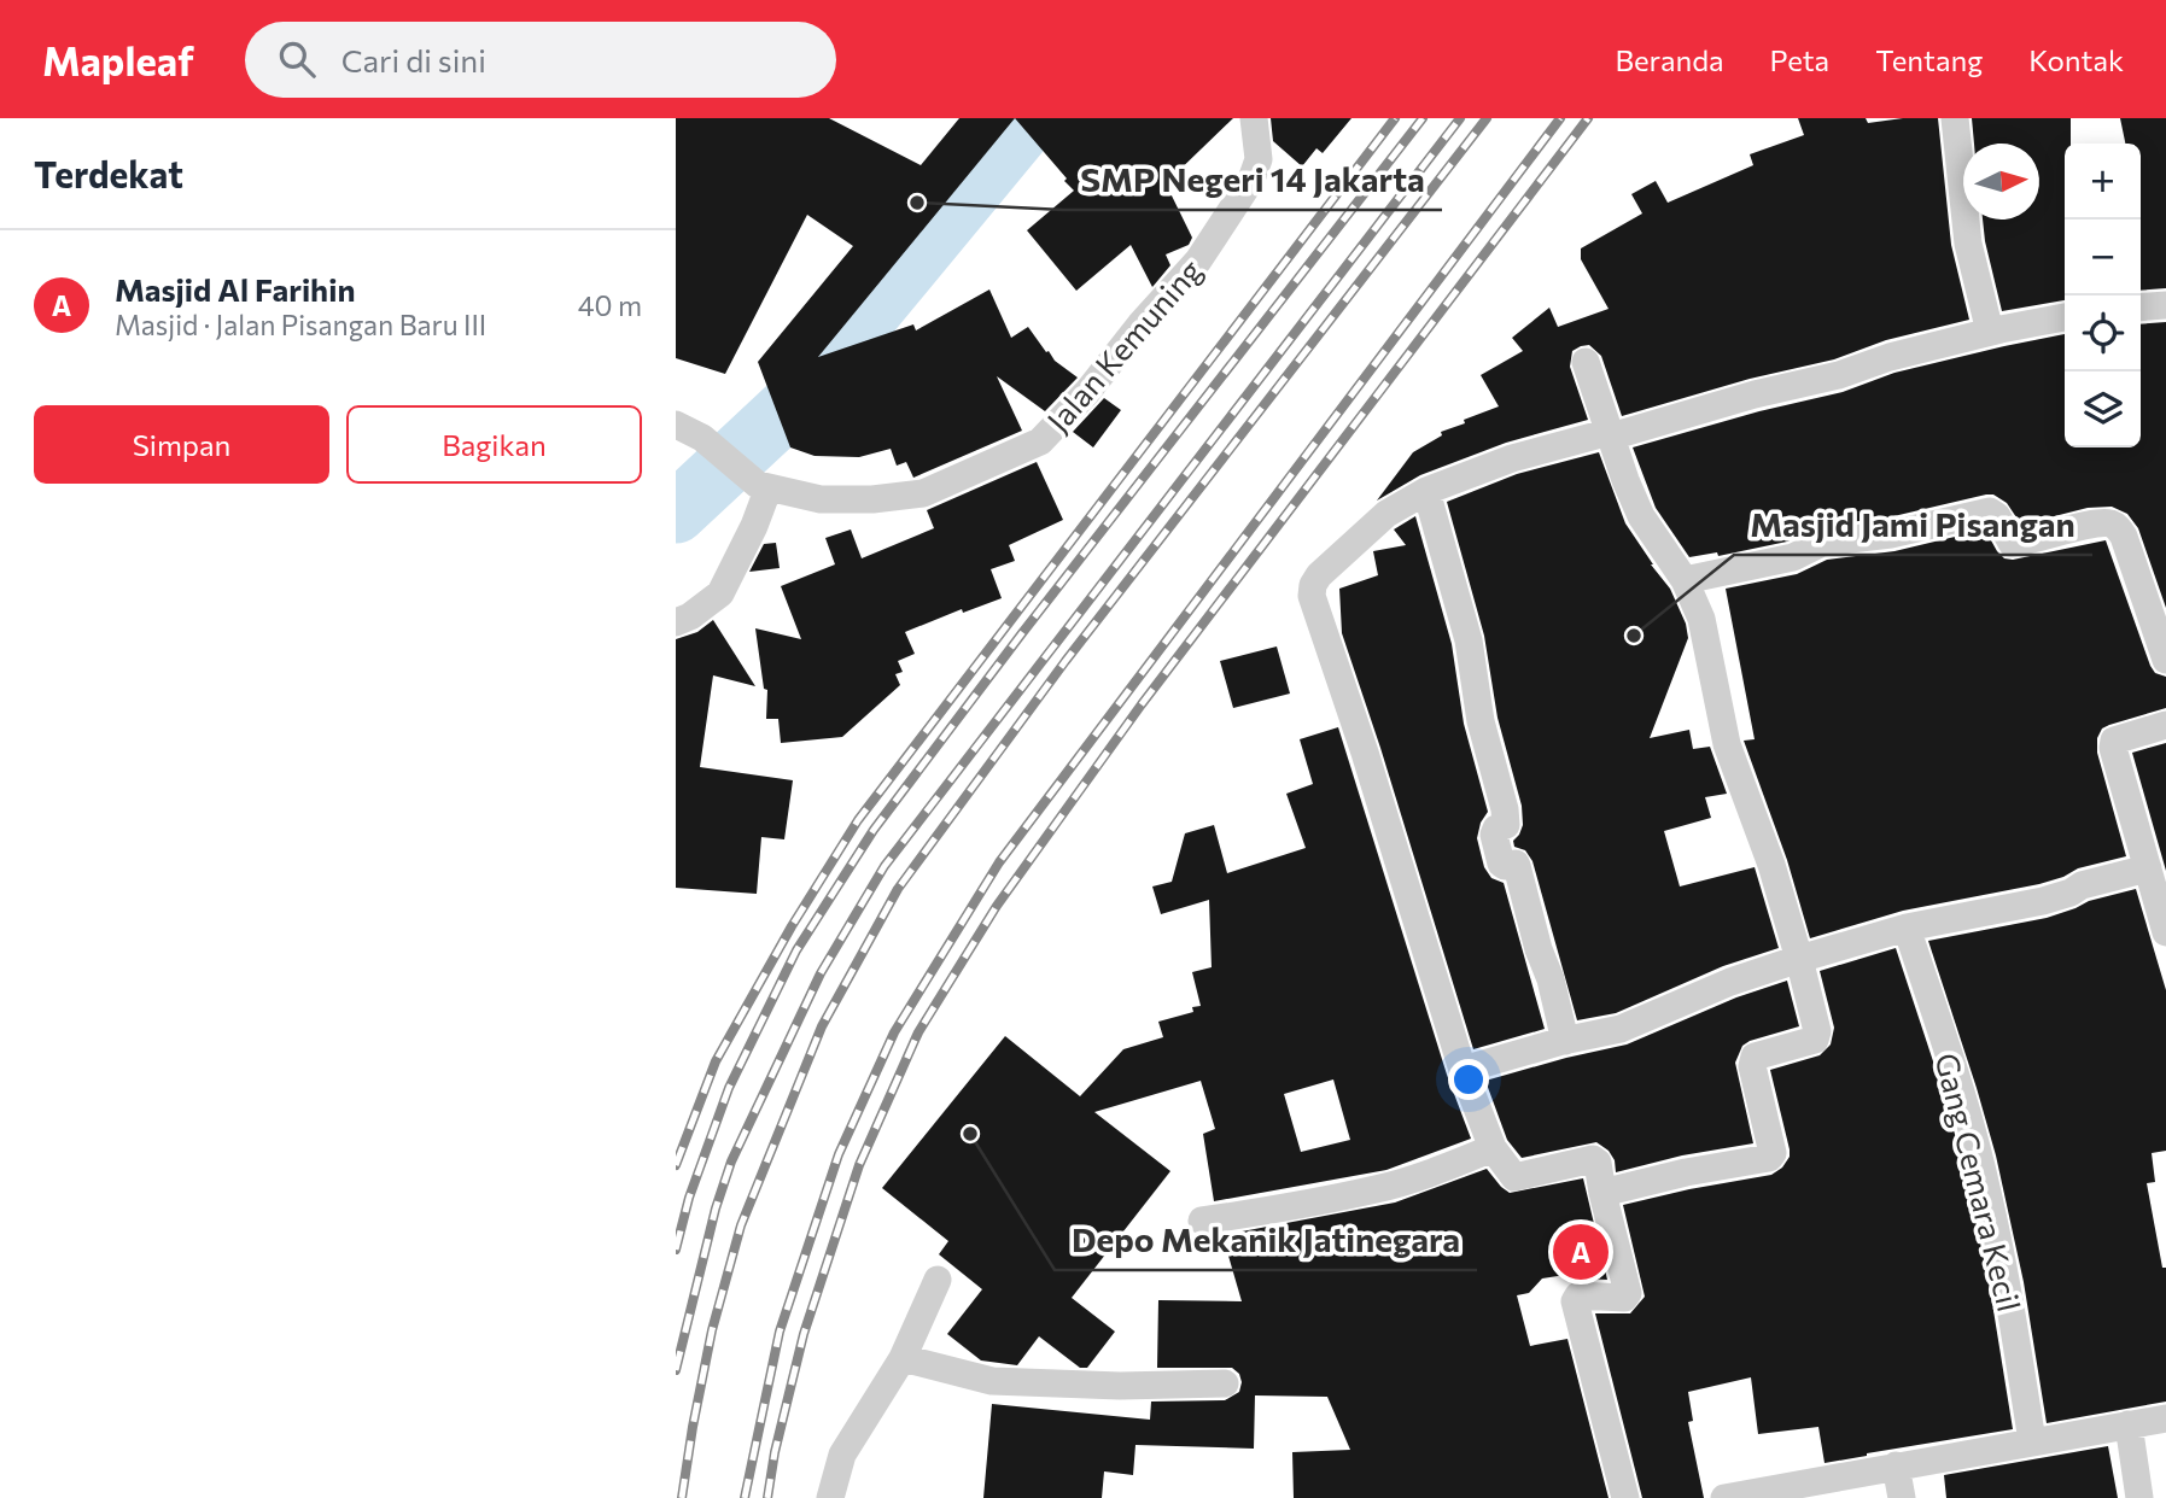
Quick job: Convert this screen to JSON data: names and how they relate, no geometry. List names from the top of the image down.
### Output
{
  "streets": {
    "street": ["Jalan Kemuning", "Gang Cemara Kecil"]
  },
  "places": ["SMP Negeri 14 Jakarta", "Masjid Jami Pisangan", "Depo Mekanik Jatinegara"],
  "north": "right",
  "page": {
    "header": "Mapleaf",
    "search": "Cari di sini",
    "nav": [
      "Beranda",
      "Peta",
      "Tentang",
      "Kontak"
    ],
    "heading": "Terdekat",
    "map_buttons": ["+", "−"],
    "list": [
      {
        "mark": "A",
        "name": "Masjid Al Farihin",
        "note": "Masjid · Jalan Pisangan Baru III",
        "value": "40 m"
      }
    ],
    "buttons": ["Simpan", "Bagikan"],
    "pins": "A"
  }
}
